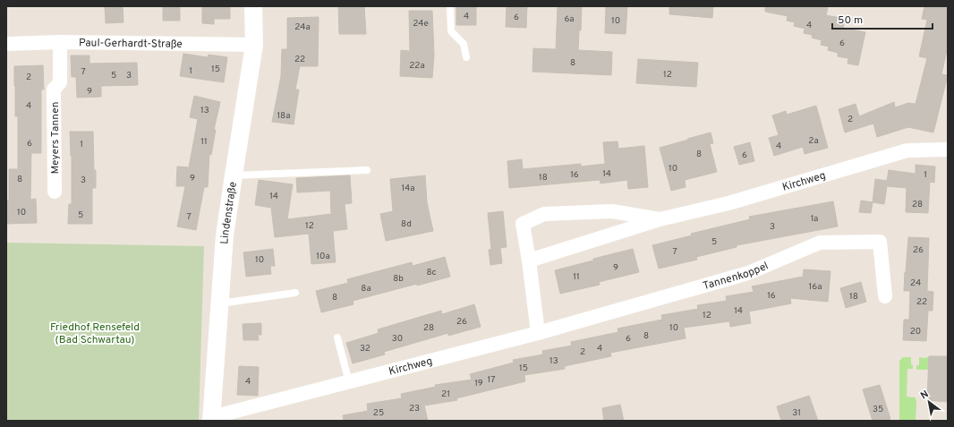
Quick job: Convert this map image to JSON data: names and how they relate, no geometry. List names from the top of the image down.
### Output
{
  "streets": {
    "street": [
      "Paul-Gerhardt-Straße",
      "Meyers Tannen",
      "Kirchweg",
      "Lindenstraße",
      "Tannenkoppel"
    ]
  },
  "crossings": [
    ["Paul-Gerhardt-Straße", "Meyers Tannen"],
    ["Paul-Gerhardt-Straße", "Lindenstraße"],
    ["Kirchweg", "Lindenstraße"],
    ["Kirchweg", "Tannenkoppel"]
  ],
  "parks": ["Friedhof Rensefeld (Bad Schwartau)"],
  "house_numbers": [
    "4",
    "6",
    "6a",
    "10",
    "24e",
    "4",
    "24a",
    "6",
    "22",
    "8",
    "22a",
    "15",
    "1",
    "7",
    "12",
    "5",
    "3",
    "2",
    "9",
    "4",
    "13",
    "18a",
    "2",
    "2a",
    "11",
    "6",
    "1",
    "4",
    "8",
    "6",
    "10",
    "14",
    "16",
    "1",
    "18",
    "9",
    "8",
    "3",
    "14a",
    "14",
    "28",
    "10",
    "5",
    "7",
    "1a",
    "8d",
    "12",
    "3",
    "5",
    "26",
    "7",
    "10a",
    "10",
    "9",
    "8c",
    "11",
    "8b",
    "24",
    "16a",
    "8a",
    "16",
    "18",
    "8",
    "22",
    "14",
    "12",
    "26",
    "28",
    "10",
    "20",
    "8",
    "30",
    "6",
    "32",
    "4",
    "2",
    "13",
    "15",
    "17",
    "4",
    "19",
    "21",
    "23",
    "35",
    "25",
    "31"
  ],
  "scale_bar": "50 m",
  "north": "top left"
}
